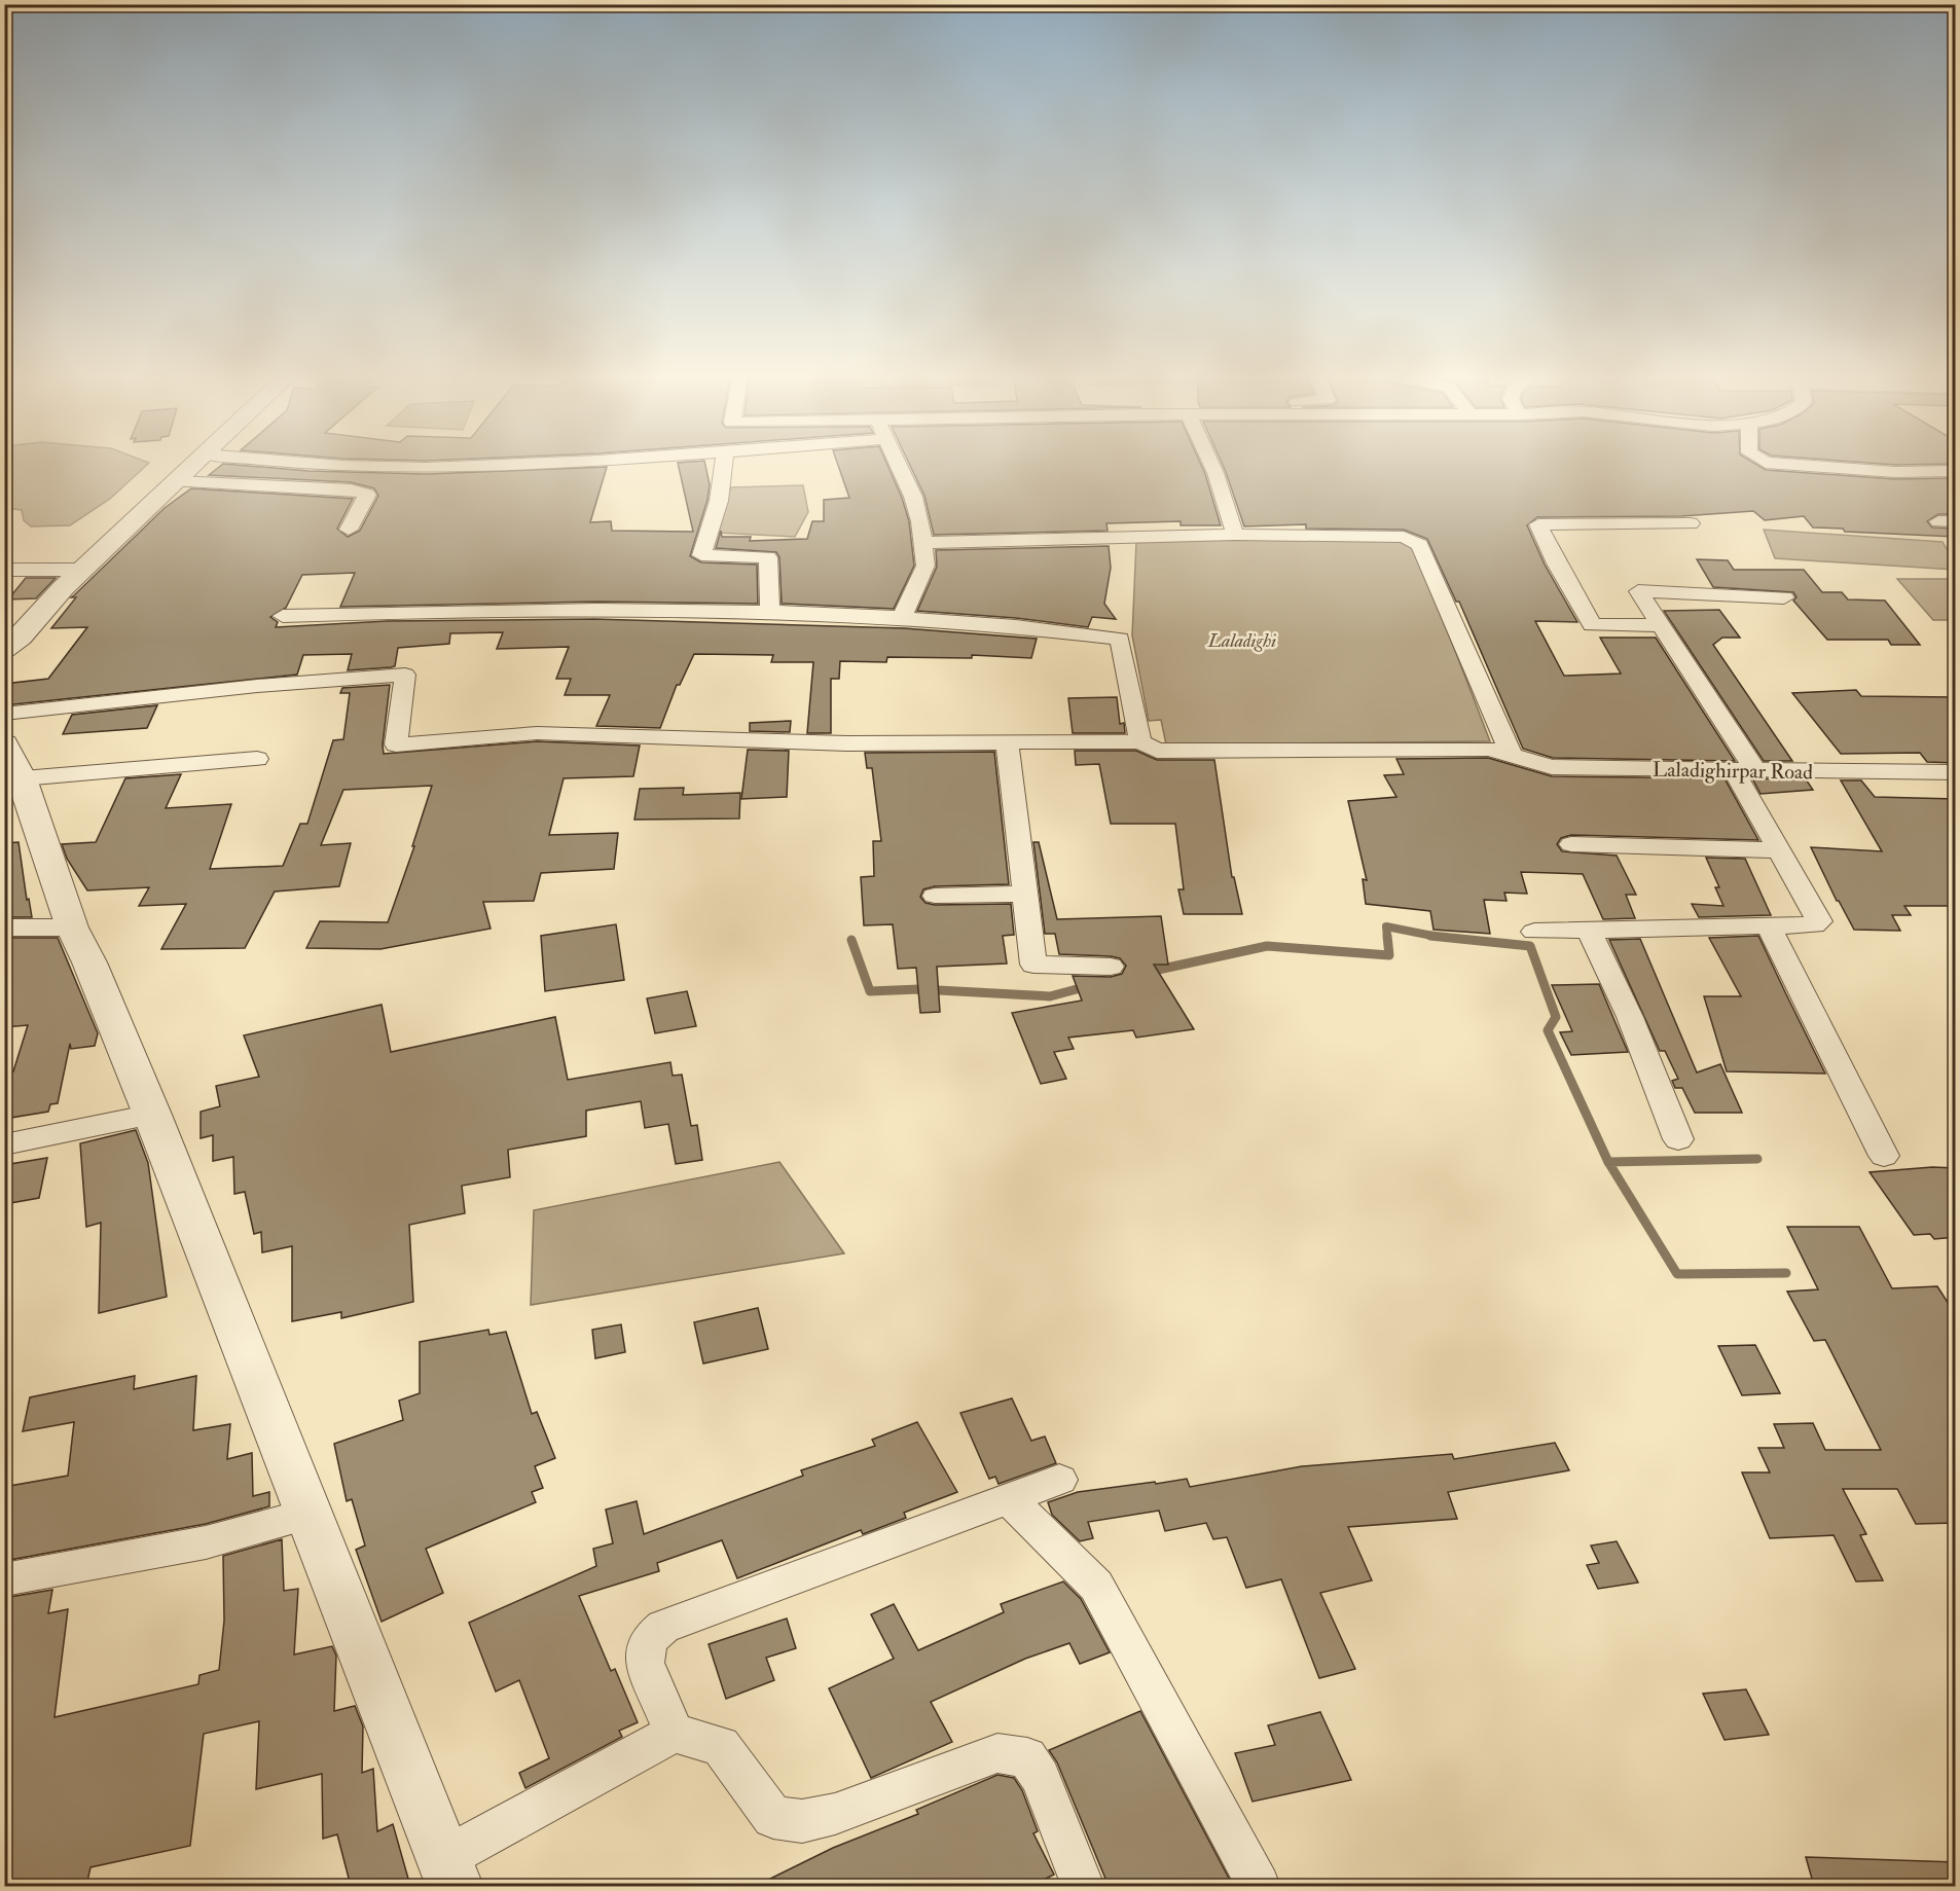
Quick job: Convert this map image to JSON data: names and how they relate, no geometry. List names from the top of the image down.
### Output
{
  "streets": {
    "street": ["Laladighirpar Road"]
  },
  "water": ["Laladighi"]
}
